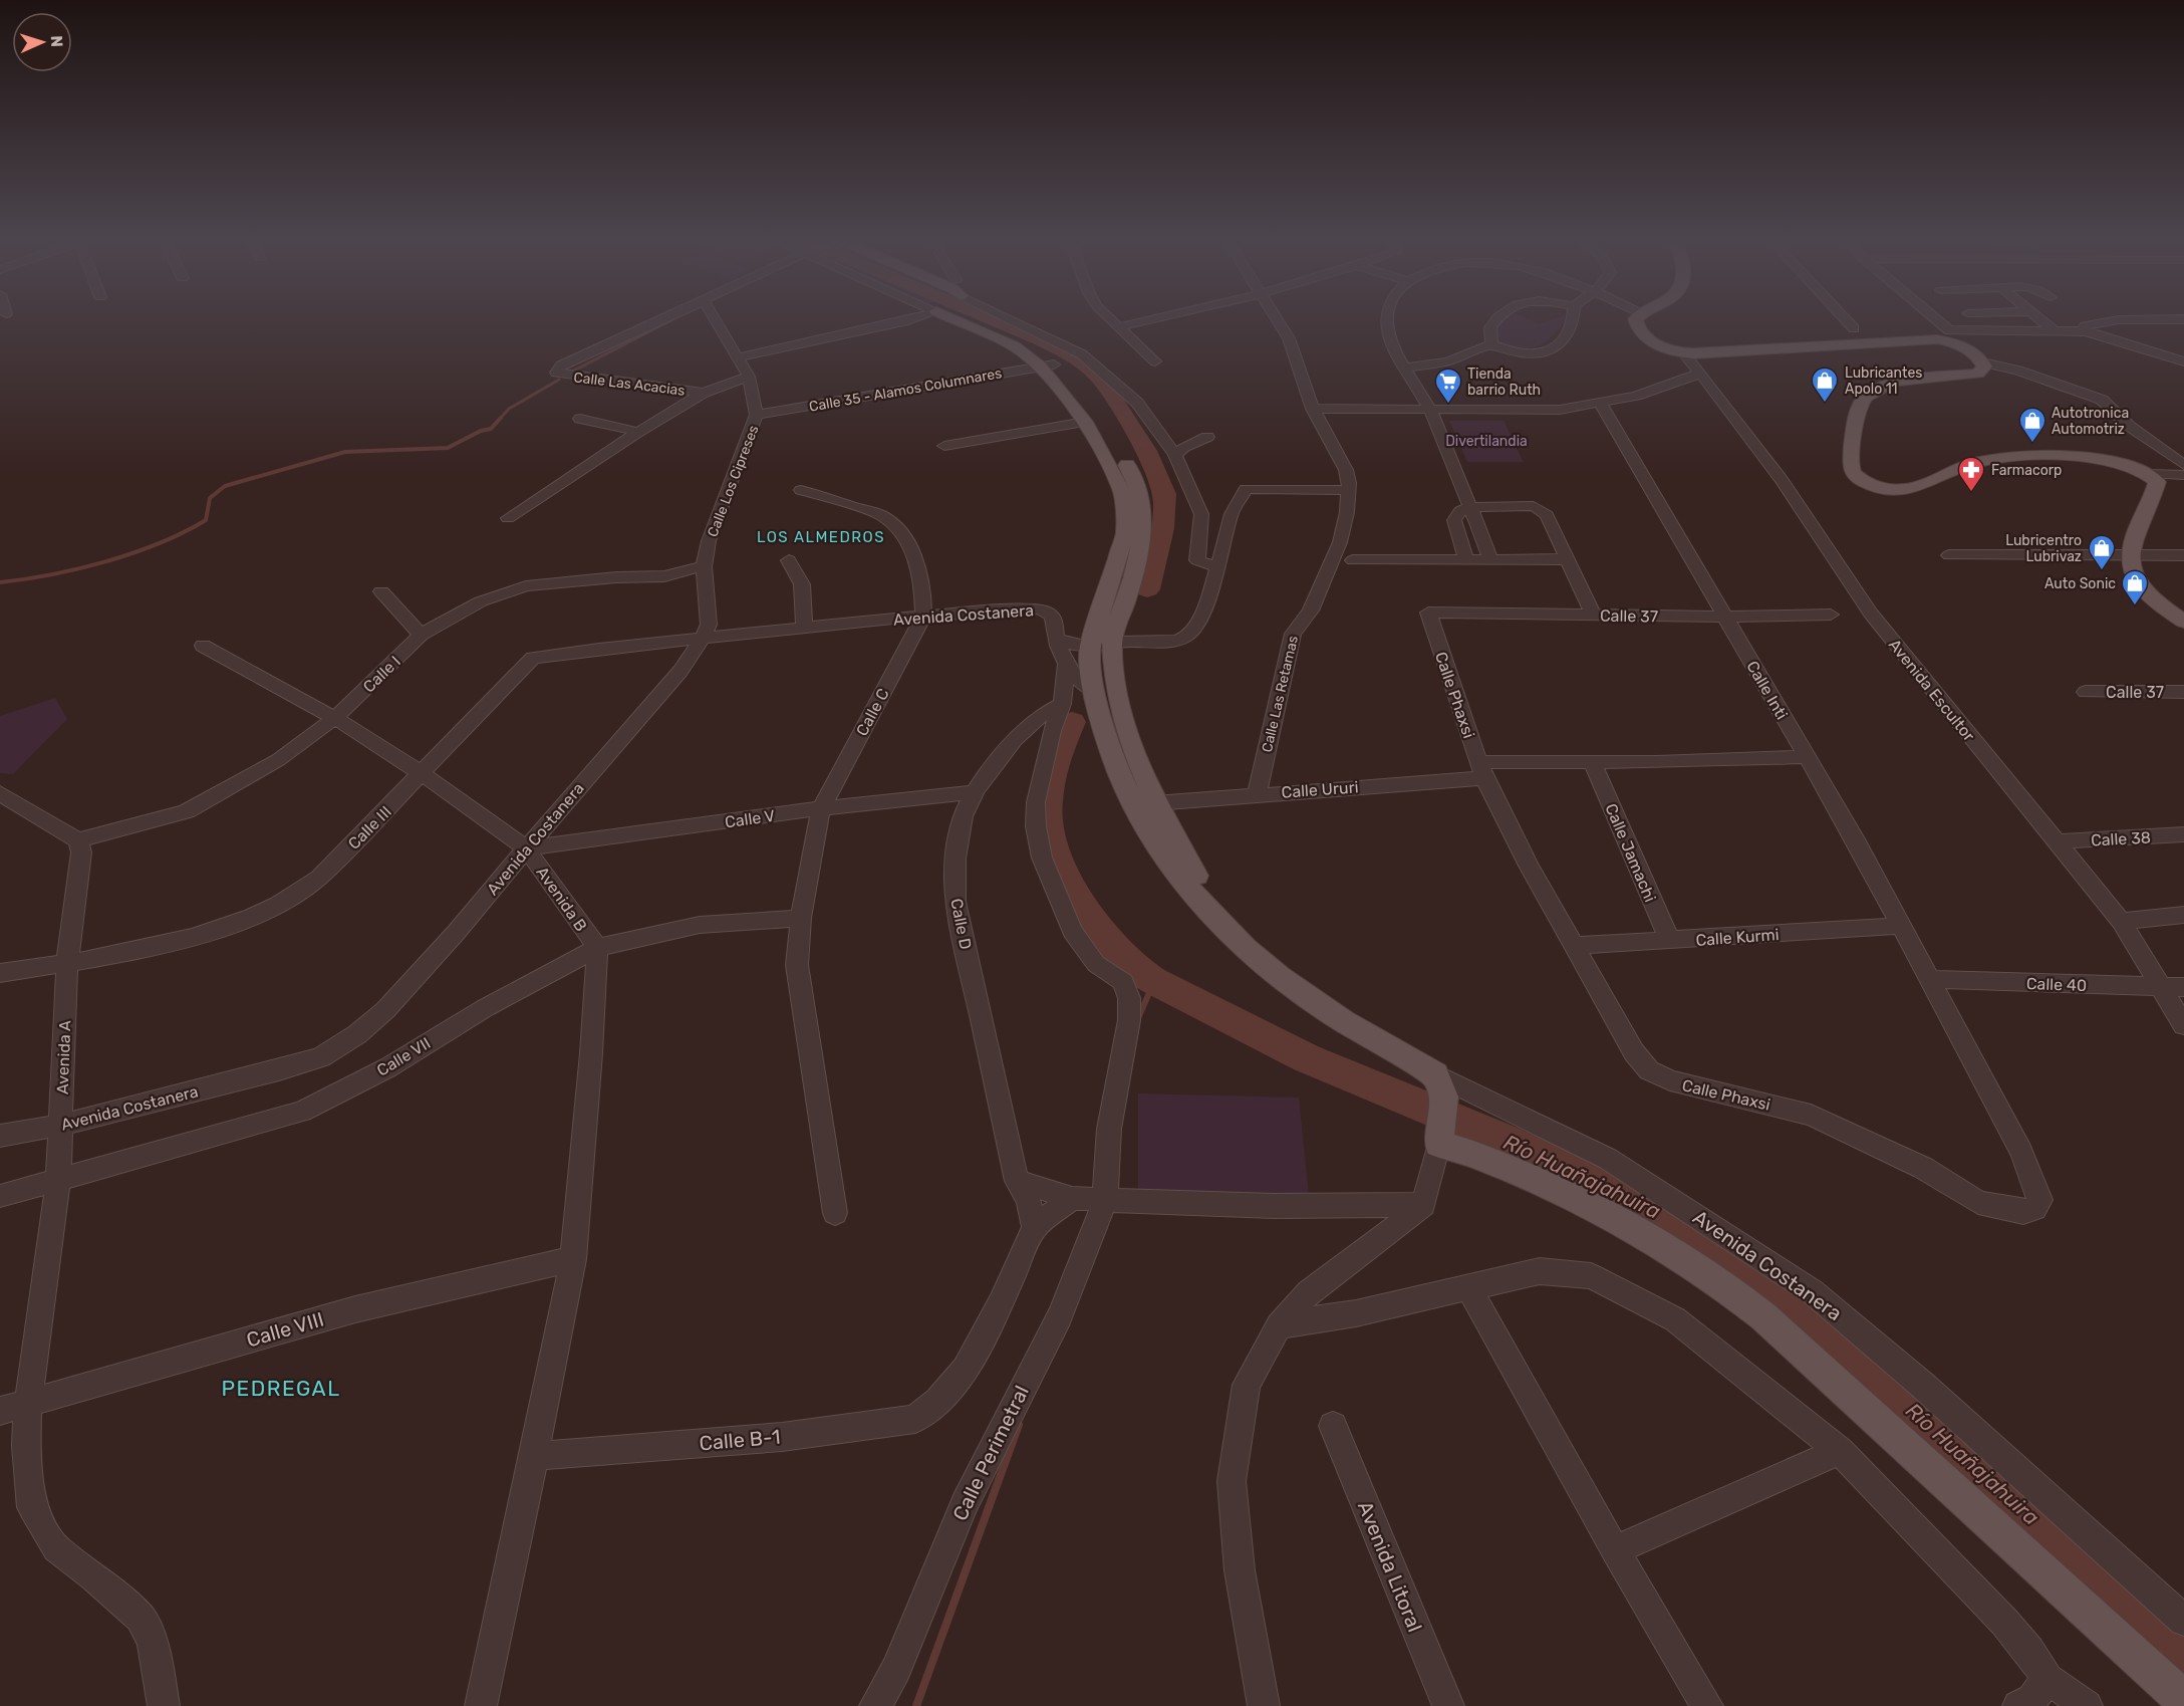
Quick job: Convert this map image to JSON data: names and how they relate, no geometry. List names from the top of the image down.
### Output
{
  "streets": {
    "main road": ["Avenida Costanera"],
    "street": [
      "Calle Las Acacias",
      "Calle 35 - Alamos Columnares",
      "Calle Los Cipreses",
      "Calle 37",
      "Calle I",
      "Calle Inti",
      "Avenida Escultor",
      "Calle Las Retamas",
      "Calle Phaxsi",
      "Calle C",
      "Calle Ururi",
      "Calle V",
      "Calle III",
      "Calle 38",
      "Calle Jamachi",
      "Avenida B",
      "Calle D",
      "Calle Kurmi",
      "Calle 40",
      "Calle VII",
      "Avenida A",
      "Calle VIII",
      "Calle B-1",
      "Calle Perimetral",
      "Avenida Litoral"
    ]
  },
  "crossings": [
    ["Calle 35 - Alamos Columnares", "Calle Los Cipreses"],
    ["Calle 35 - Alamos Columnares", "Avenida Costanera"],
    ["Calle Los Cipreses", "Avenida Costanera"],
    ["Calle Los Cipreses", "Calle I"],
    ["Calle Los Cipreses", "Calle III"],
    ["Avenida Costanera", "Calle C"],
    ["Avenida Costanera", "Calle Ururi"],
    ["Avenida Costanera", "Calle V"],
    ["Avenida Costanera", "Calle III"],
    ["Avenida Costanera", "Avenida B"],
    ["Avenida Costanera", "Avenida A"],
    ["Avenida Costanera", "Calle Perimetral"],
    ["Calle 37", "Calle Inti"],
    ["Calle 37", "Calle Phaxsi"],
    ["Calle I", "Avenida B"],
    ["Calle I", "Avenida A"],
    ["Calle Inti", "Calle Phaxsi"],
    ["Calle Inti", "Calle Ururi"],
    ["Calle Inti", "Calle Kurmi"],
    ["Calle Inti", "Calle 40"],
    ["Avenida Escultor", "Calle 38"],
    ["Avenida Escultor", "Calle 40"],
    ["Calle Las Retamas", "Calle Ururi"],
    ["Calle Phaxsi", "Calle Ururi"],
    ["Calle Phaxsi", "Calle Kurmi"],
    ["Calle Phaxsi", "Calle 40"],
    ["Calle C", "Calle V"],
    ["Calle C", "Calle VII"],
    ["Calle Ururi", "Calle Jamachi"],
    ["Calle V", "Avenida B"],
    ["Calle V", "Calle D"],
    ["Calle III", "Avenida B"],
    ["Calle III", "Avenida A"],
    ["Calle Jamachi", "Calle Kurmi"],
    ["Avenida B", "Calle VII"],
    ["Avenida B", "Calle VIII"],
    ["Avenida B", "Calle B-1"],
    ["Calle D", "Calle B-1"],
    ["Calle D", "Calle Perimetral"],
    ["Calle VII", "Avenida A"],
    ["Avenida A", "Calle VIII"]
  ],
  "districts": ["LOS ALMEDROS", "PEDREGAL"],
  "water": ["Río Huañajahuira"],
  "parks": ["Divertilandia"],
  "places": {
    "shop": [
      "Lubricantes Apolo 11",
      "Autotronica Automotriz",
      "Lubricentro Lubrivaz",
      "Auto Sonic"
    ],
    "supermarket": ["Tienda barrio Ruth"],
    "pharmacy": ["Farmacorp"]
  },
  "north": "right"
}
